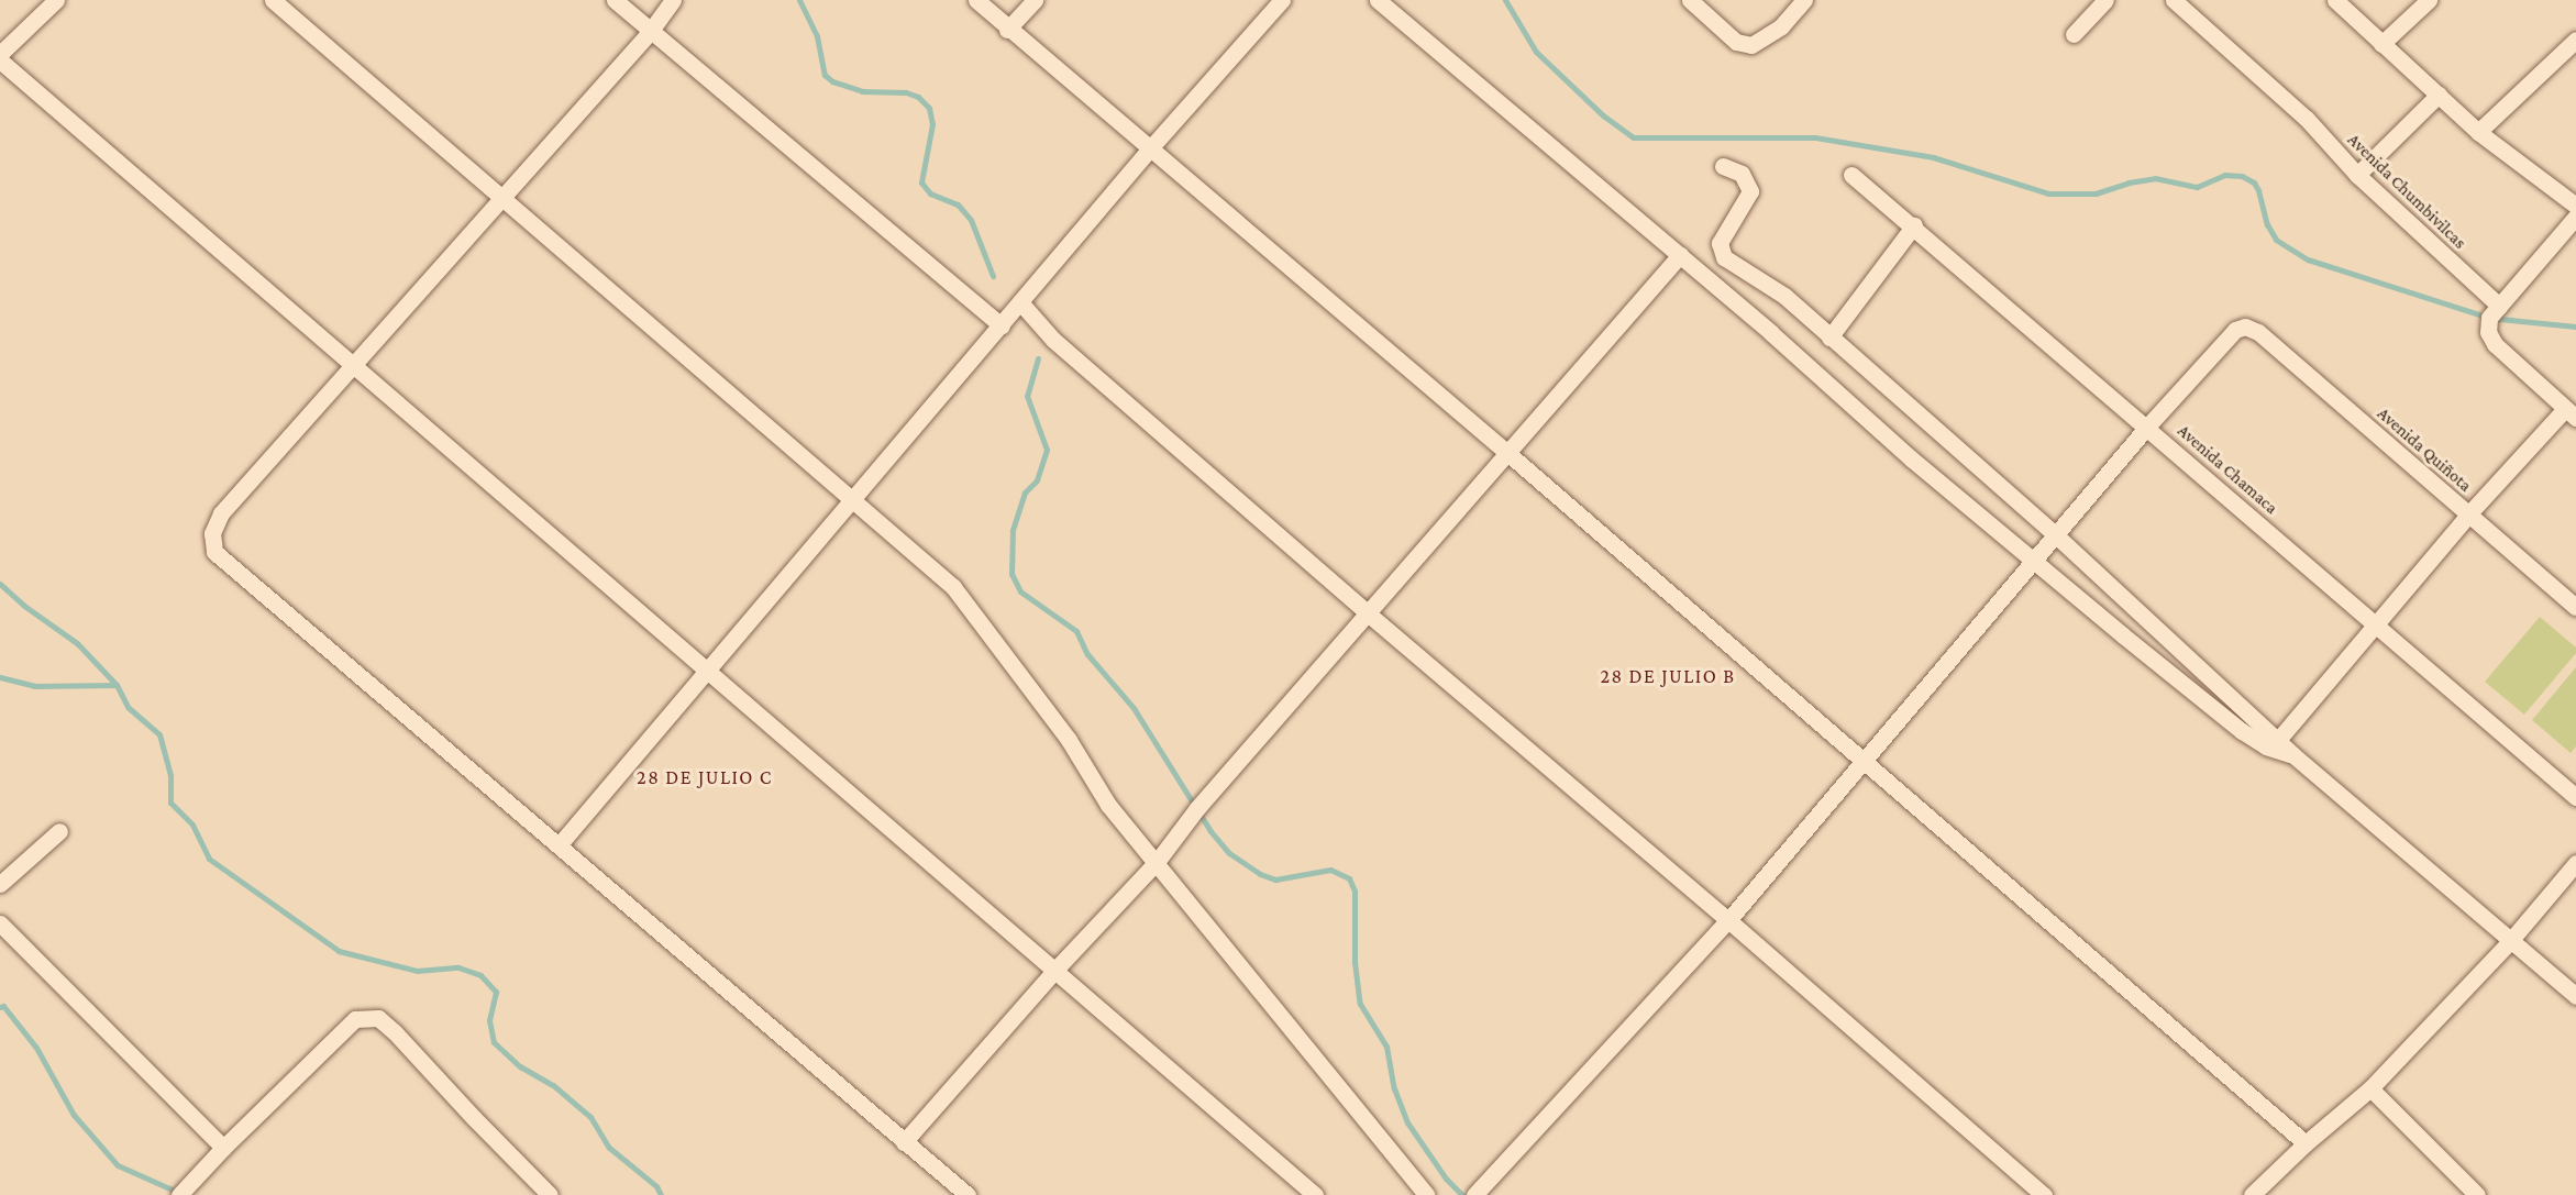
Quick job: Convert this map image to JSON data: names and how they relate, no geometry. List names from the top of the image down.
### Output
{
  "streets": {
    "street": ["Avenida Chumbivilcas", "Avenida Quiñota", "Avenida Chamaca"]
  },
  "crossings": [
    ["Avenida Quiñota", "Avenida Chamaca"]
  ],
  "districts": ["28 DE JULIO B", "28 DE JULIO C"]
}
